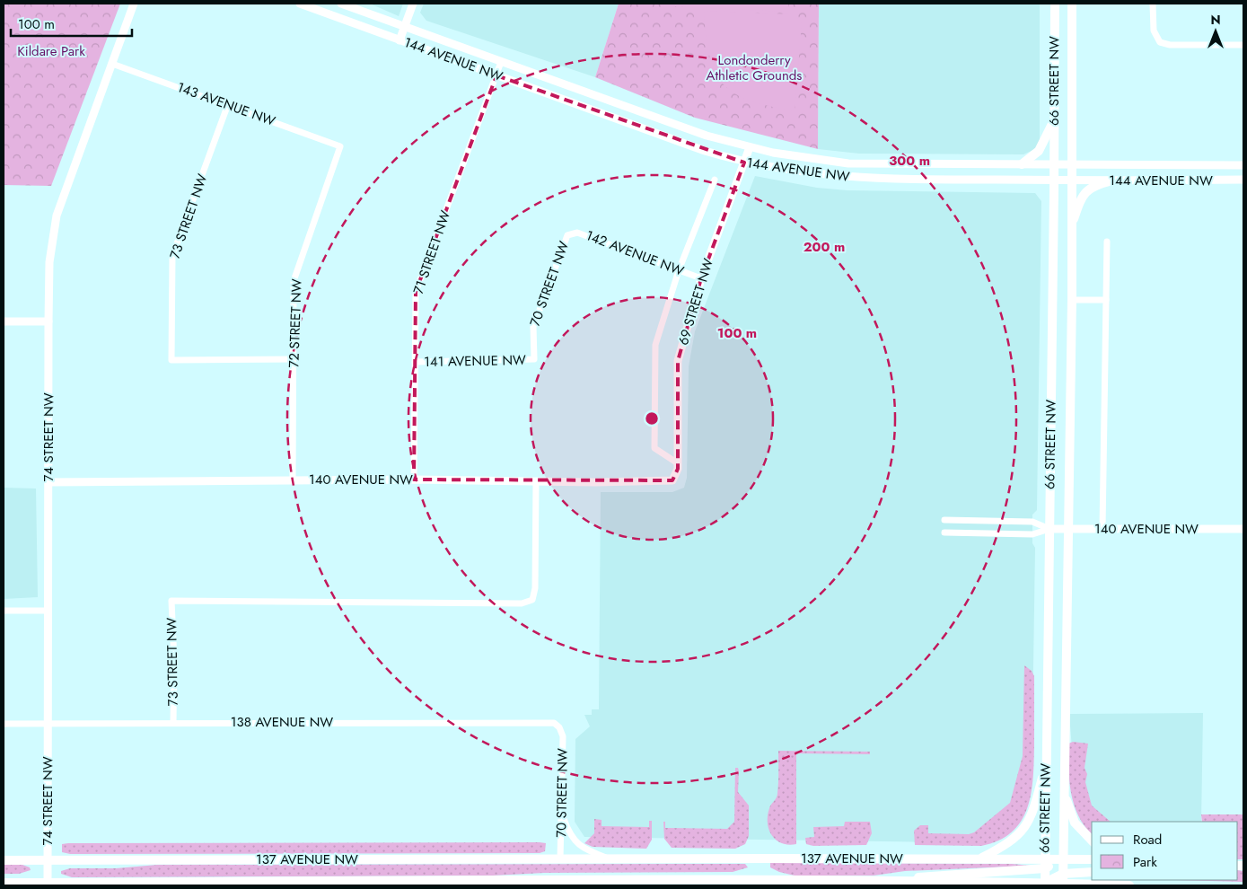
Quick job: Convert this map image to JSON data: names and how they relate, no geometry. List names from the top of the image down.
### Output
{
  "streets": {
    "main road": ["66 STREET NW", "137 AVENUE NW"],
    "street": [
      "144 AVENUE NW",
      "143 AVENUE NW",
      "73 STREET NW",
      "71 STREET NW",
      "142 AVENUE NW",
      "70 STREET NW",
      "69 STREET NW",
      "72 STREET NW",
      "141 AVENUE NW",
      "74 STREET NW",
      "140 AVENUE NW",
      "138 AVENUE NW"
    ]
  },
  "crossings": [
    ["144 AVENUE NW", "66 STREET NW"],
    ["144 AVENUE NW", "71 STREET NW"],
    ["144 AVENUE NW", "69 STREET NW"],
    ["66 STREET NW", "140 AVENUE NW"],
    ["66 STREET NW", "137 AVENUE NW"],
    ["143 AVENUE NW", "73 STREET NW"],
    ["143 AVENUE NW", "72 STREET NW"],
    ["143 AVENUE NW", "74 STREET NW"],
    ["73 STREET NW", "72 STREET NW"],
    ["73 STREET NW", "140 AVENUE NW"],
    ["73 STREET NW", "138 AVENUE NW"],
    ["71 STREET NW", "141 AVENUE NW"],
    ["71 STREET NW", "140 AVENUE NW"],
    ["142 AVENUE NW", "70 STREET NW"],
    ["142 AVENUE NW", "69 STREET NW"],
    ["70 STREET NW", "141 AVENUE NW"],
    ["70 STREET NW", "138 AVENUE NW"],
    ["70 STREET NW", "137 AVENUE NW"],
    ["69 STREET NW", "140 AVENUE NW"],
    ["72 STREET NW", "140 AVENUE NW"],
    ["74 STREET NW", "140 AVENUE NW"],
    ["74 STREET NW", "138 AVENUE NW"],
    ["74 STREET NW", "137 AVENUE NW"]
  ],
  "parks": ["Kildare Park", "Londonderry Athletic Grounds"],
  "legend": ["Road", "Park"],
  "scale_bar": "100 m",
  "north": "top",
  "rings": ["300 m", "200 m", "100 m"]
}
